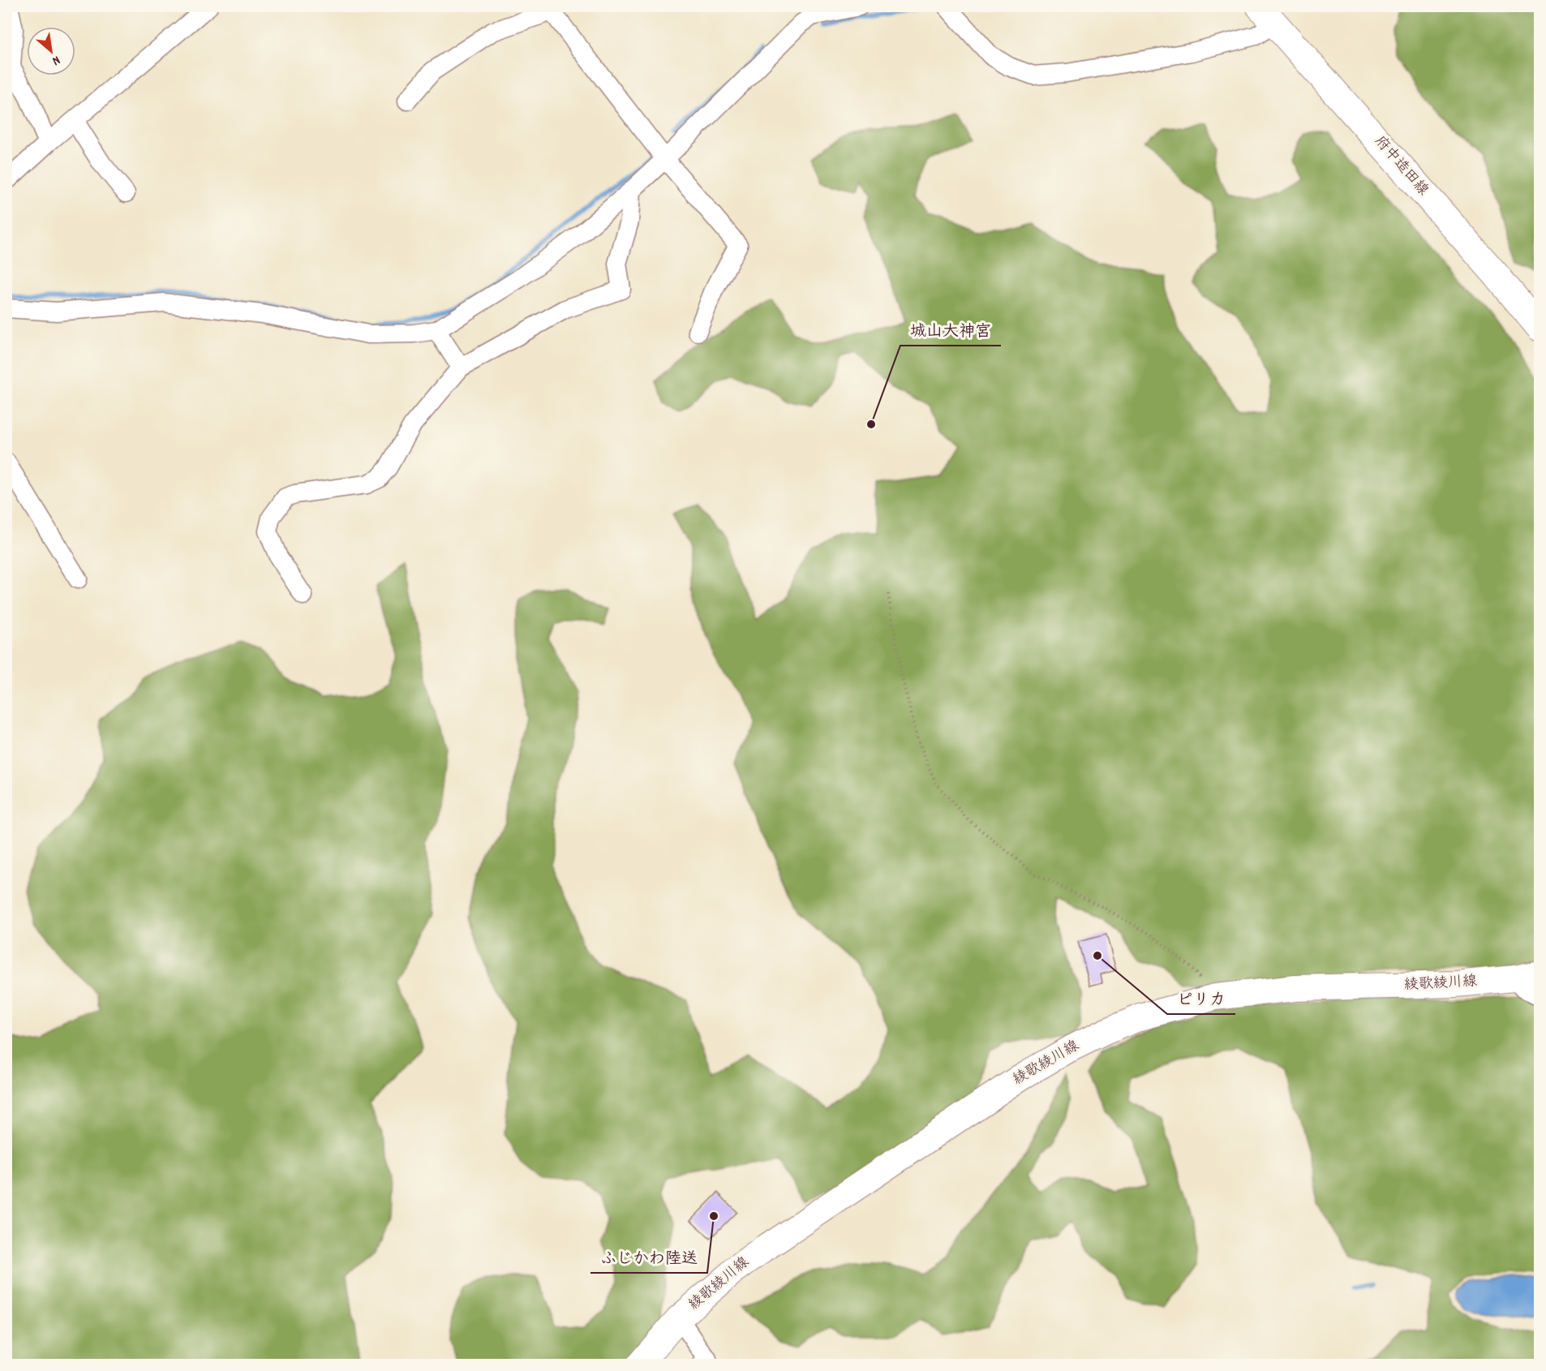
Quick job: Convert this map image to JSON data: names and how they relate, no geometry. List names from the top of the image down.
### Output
{
  "streets": {
    "main road": ["府中造田線", "綾歌綾川線"]
  },
  "places": ["城山大神宮", "ピリカ", "ふじかわ陸送"],
  "north": "bottom right"
}
